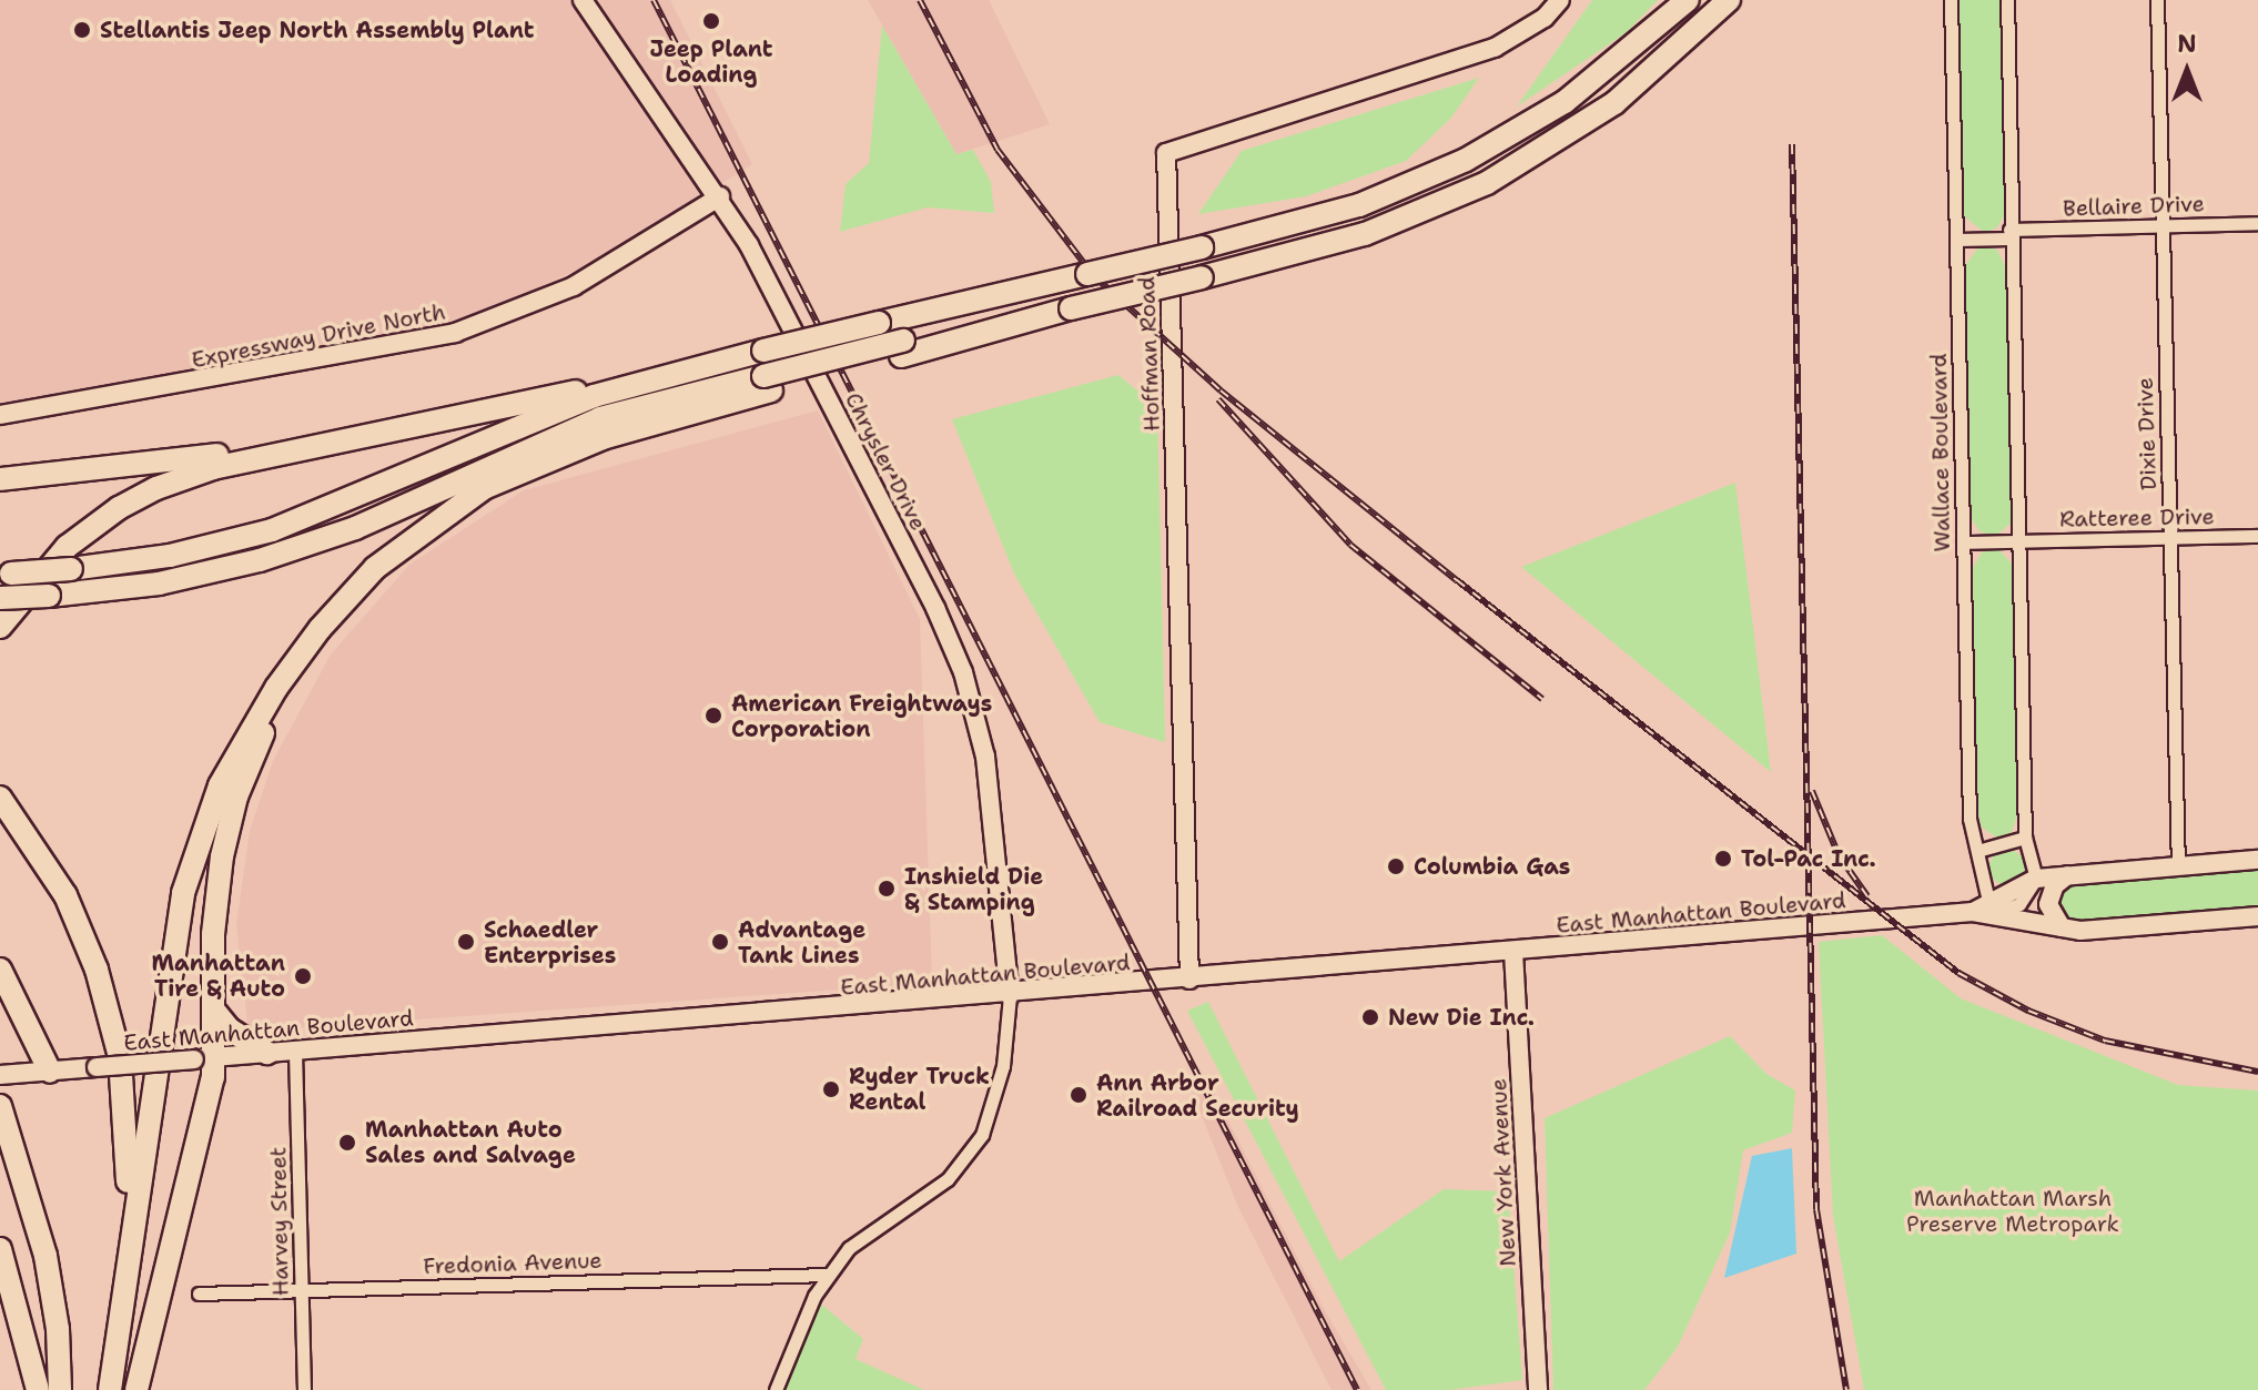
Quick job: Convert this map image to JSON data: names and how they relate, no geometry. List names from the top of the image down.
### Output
{
  "streets": {
    "street": [
      "Bellaire Drive",
      "Expressway Drive North",
      "Hoffman Road",
      "Dixie Drive",
      "Wallace Boulevard",
      "Chrysler Drive",
      "Ratteree Drive",
      "East Manhattan Boulevard",
      "New York Avenue",
      "Harvey Street",
      "Fredonia Avenue"
    ]
  },
  "crossings": [
    ["Bellaire Drive", "Dixie Drive"],
    ["Bellaire Drive", "Wallace Boulevard"],
    ["Expressway Drive North", "Chrysler Drive"],
    ["Hoffman Road", "East Manhattan Boulevard"],
    ["Dixie Drive", "Ratteree Drive"],
    ["Dixie Drive", "East Manhattan Boulevard"],
    ["Wallace Boulevard", "Ratteree Drive"],
    ["Wallace Boulevard", "East Manhattan Boulevard"],
    ["Chrysler Drive", "East Manhattan Boulevard"],
    ["East Manhattan Boulevard", "New York Avenue"],
    ["East Manhattan Boulevard", "Harvey Street"],
    ["Harvey Street", "Fredonia Avenue"]
  ],
  "parks": ["Manhattan Marsh Preserve Metropark"],
  "places": [
    "Jeep Plant Loading",
    "Stellantis Jeep North Assembly Plant",
    "American Freightways Corporation",
    "Tol-Pac Inc.",
    "Columbia Gas",
    "Inshield Die & Stamping",
    "Schaedler Enterprises",
    "Advantage Tank Lines",
    "Manhattan Tire & Auto",
    "New Die Inc.",
    "Ryder Truck Rental",
    "Ann Arbor Railroad Security",
    "Manhattan Auto Sales and Salvage"
  ],
  "north": "top"
}
